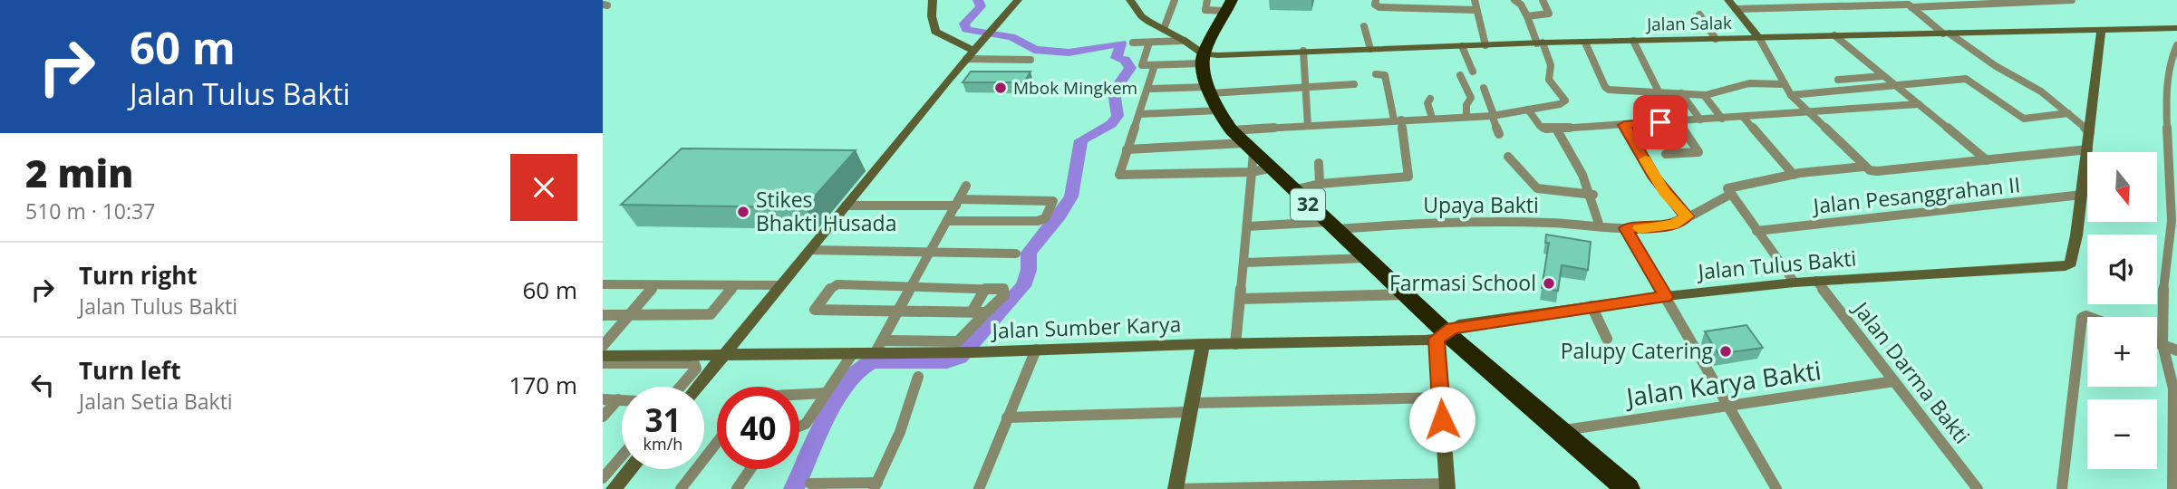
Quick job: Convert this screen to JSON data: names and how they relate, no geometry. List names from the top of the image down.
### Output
{
  "streets": {
    "highway": ["32"],
    "street": [
      "Jalan Salak",
      "Jalan Pesanggrahan II",
      "Upaya Bakti",
      "Jalan Tulus Bakti",
      "Jalan Sumber Karya",
      "Jalan Darma Bakti",
      "Jalan Karya Bakti"
    ]
  },
  "crossings": [
    ["Jalan Salak", "32"],
    ["Jalan Pesanggrahan II", "Jalan Tulus Bakti"],
    ["32", "Upaya Bakti"],
    ["32", "Jalan Tulus Bakti"],
    ["32", "Jalan Sumber Karya"],
    ["32", "Jalan Karya Bakti"],
    ["Jalan Tulus Bakti", "Jalan Sumber Karya"],
    ["Jalan Tulus Bakti", "Jalan Darma Bakti"],
    ["Jalan Darma Bakti", "Jalan Karya Bakti"]
  ],
  "places": [
    "Mbok Mingkem",
    "Stikes Bhakti Husada",
    "Farmasi School",
    "Palupy Catering"
  ],
  "north": "bottom",
  "page": {
    "turn": ["60 m", "Jalan Tulus Bakti"],
    "heading": ["2 min", "510 m · 10:37"],
    "map_buttons": ["+", "−"],
    "list": [
      {
        "name": "Turn right",
        "note": "Jalan Tulus Bakti",
        "value": "60 m"
      },
      {
        "name": "Turn left",
        "note": "Jalan Setia Bakti",
        "value": "170 m"
      }
    ],
    "speed": "31 km/h",
    "limit": "40"
  }
}
